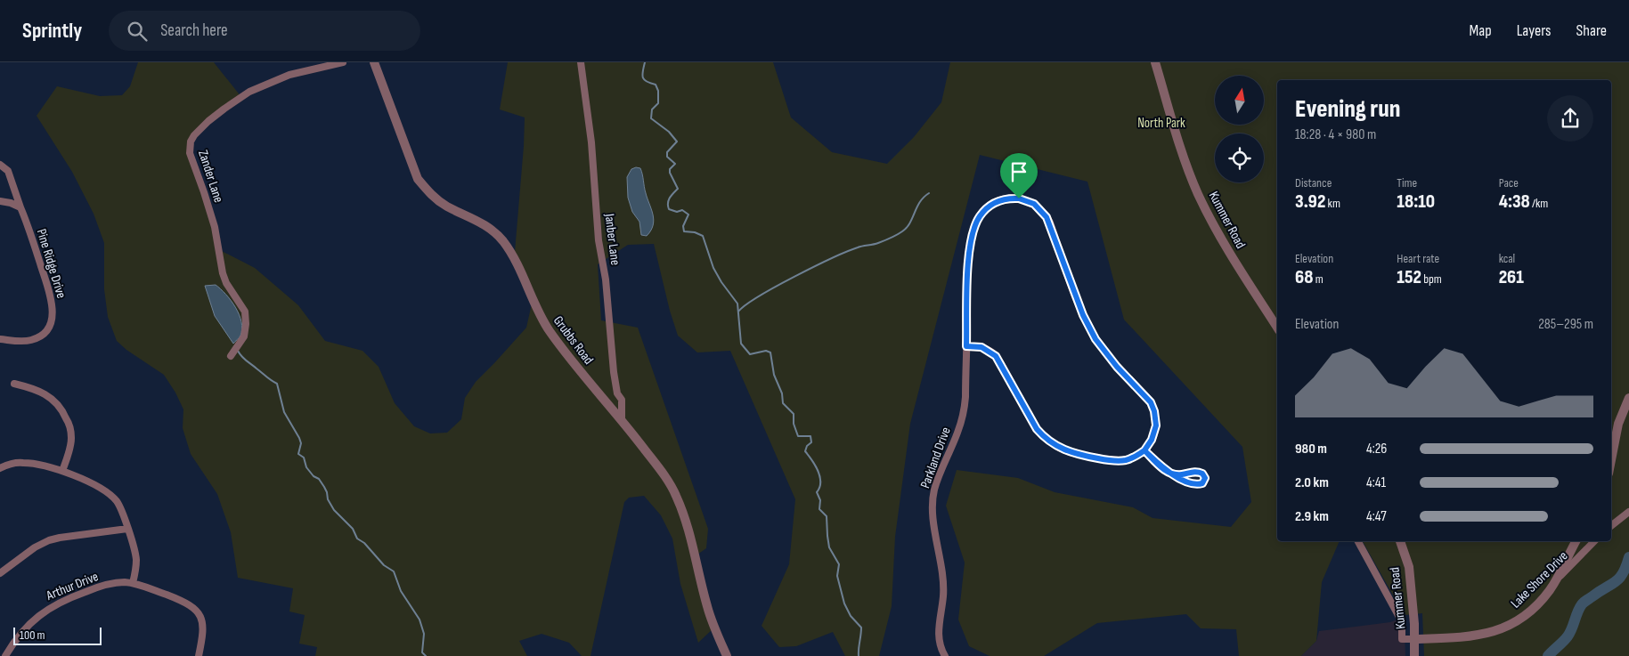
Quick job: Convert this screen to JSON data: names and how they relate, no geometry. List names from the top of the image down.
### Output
{
  "streets": {
    "street": [
      "Zander Lane",
      "Kummer Road",
      "Janber Lane",
      "Pine Ridge Drive",
      "Grubbs Road",
      "Parkland Drive",
      "Lake Shore Drive",
      "Arthur Drive"
    ]
  },
  "crossings": [
    ["Kummer Road", "Lake Shore Drive"],
    ["Janber Lane", "Grubbs Road"]
  ],
  "parks": ["North Park"],
  "scale_bar": "100 m",
  "north": "top",
  "page": {
    "header": "Sprintly",
    "search": "Search here",
    "nav": ["Map", "Layers", "Share"],
    "heading": ["Evening run", "18:28 · 4 × 980 m"],
    "stats": [
      ["Distance", "3.92 km"],
      ["Time", "18:10"],
      ["Pace", "4:38 /km"],
      ["Elevation", "68 m"],
      ["Heart rate", "152 bpm"],
      ["kcal", "261"]
    ],
    "chart": ["Elevation", "285–295 m"],
    "list": [
      {
        "name": "980 m",
        "note": "4:26"
      },
      {
        "name": "2.0 km",
        "note": "4:41"
      },
      {
        "name": "2.9 km",
        "note": "4:47"
      }
    ],
    "scale": "100 m"
  }
}
